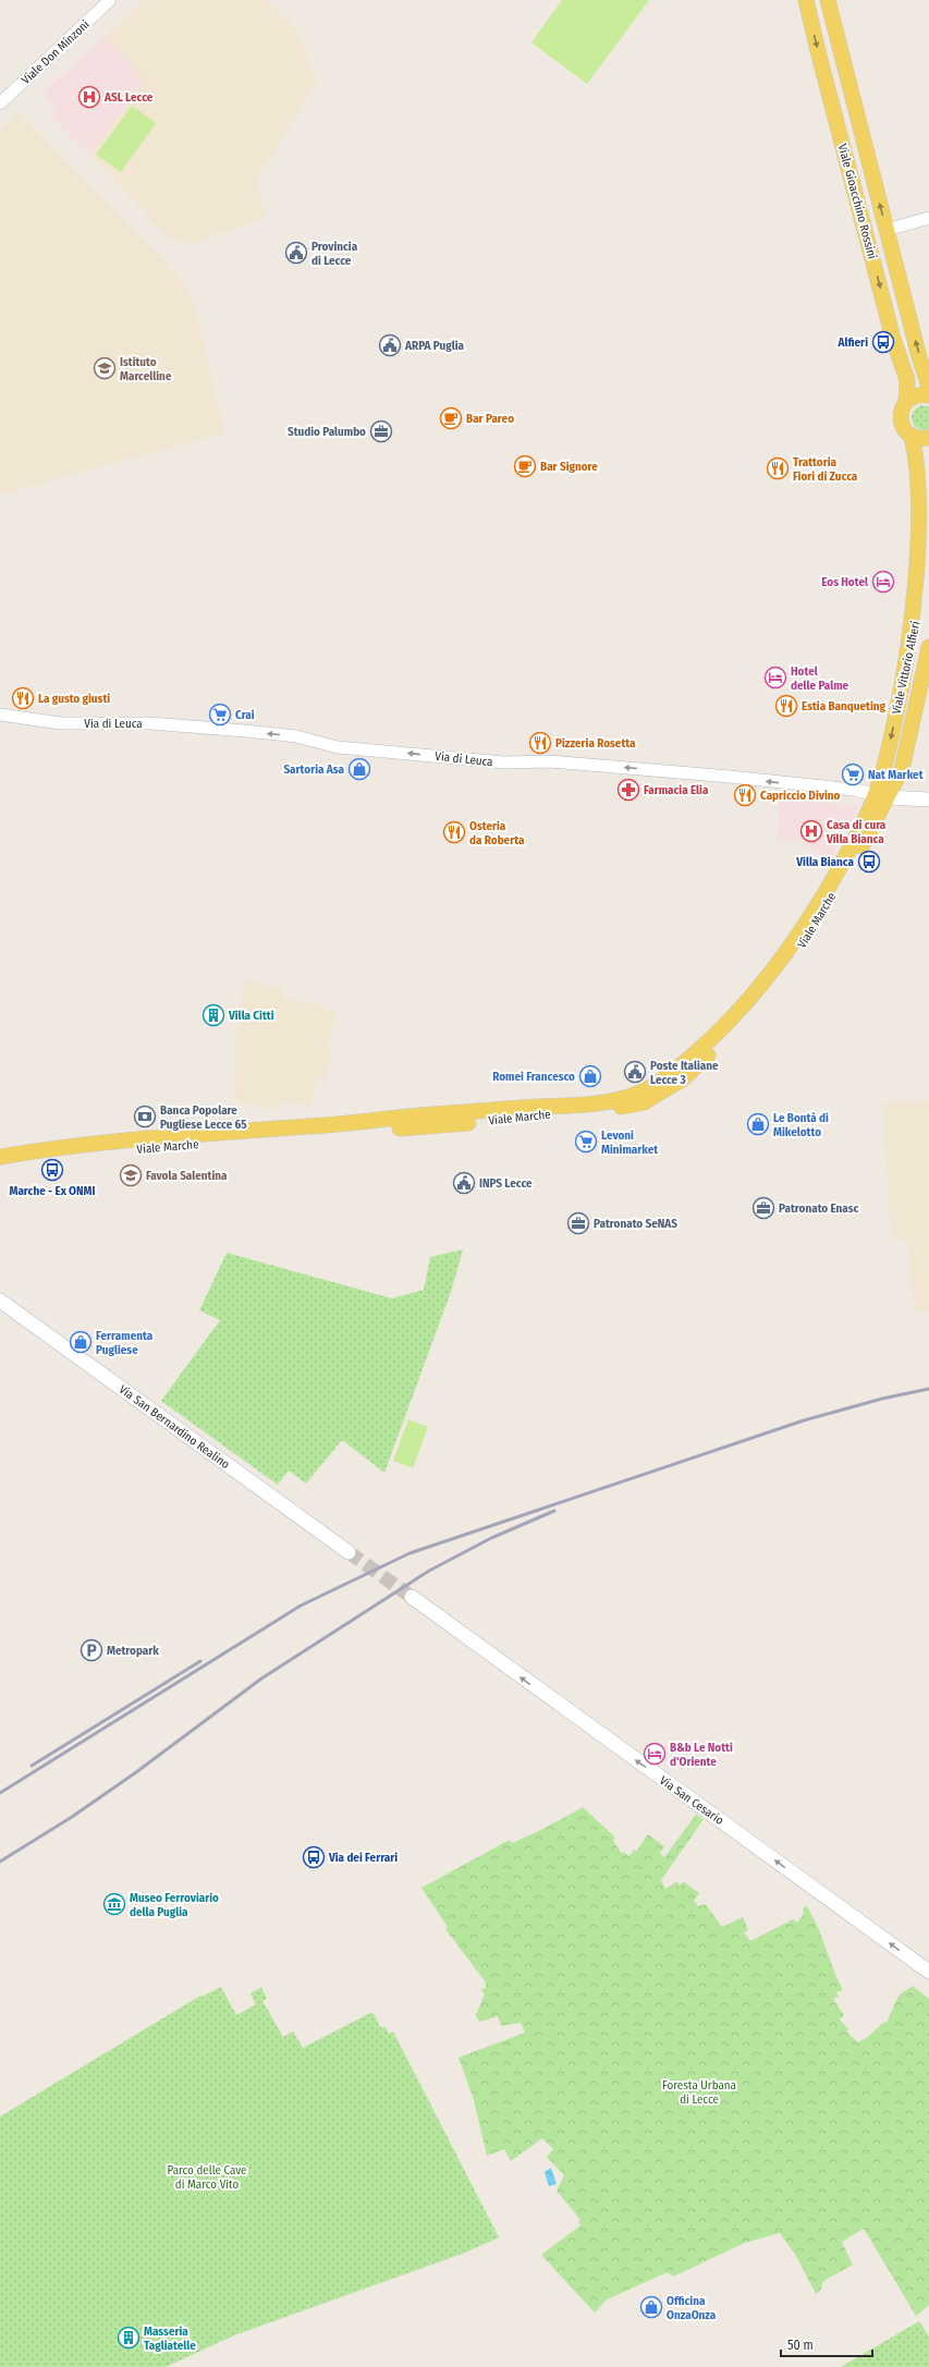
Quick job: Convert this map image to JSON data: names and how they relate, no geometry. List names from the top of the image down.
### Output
{
  "streets": {
    "main road": [
      "Viale Gioacchino Rossini",
      "Viale Vittorio Alfieri",
      "Via di Leuca",
      "Viale Marche",
      "Via San Bernardino Realino",
      "Via San Cesario"
    ],
    "street": ["Viale Don Minzoni"]
  },
  "crossings": [
    ["Viale Gioacchino Rossini", "Viale Vittorio Alfieri"],
    ["Viale Vittorio Alfieri", "Via di Leuca"],
    ["Viale Vittorio Alfieri", "Viale Marche"],
    ["Via di Leuca", "Viale Marche"]
  ],
  "one_way": ["Via di Leuca", "Via San Cesario"],
  "parks": ["Foresta Urbana di Lecce", "Parco delle Cave di Marco Vito"],
  "places": {
    "hospital": ["ASL Lecce", "Casa di cura Villa Bianca"],
    "public building": [
      "Provincia di Lecce",
      "ARPA Puglia",
      "Poste Italiane Lecce 3",
      "INPS Lecce"
    ],
    "bus stop": [
      "Alfieri",
      "Villa Bianca",
      "Marche - Ex ONMI",
      "Via dei Ferrari"
    ],
    "school or university": ["Istituto Marcelline", "Favola Salentina"],
    "cafe": ["Bar Pareo", "Bar Signore"],
    "office": ["Studio Palumbo", "Patronato Enasc", "Patronato SeNAS"],
    "restaurant": [
      "Trattoria Fiori di Zucca",
      "La gusto giusti",
      "Estia Banqueting",
      "Pizzeria Rosetta",
      "Capriccio Divino",
      "Osteria da Roberta"
    ],
    "hotel": ["Eos Hotel", "Hotel delle Palme", "B&b Le Notti d'Oriente"],
    "supermarket": ["Crai", "Nat Market", "Levoni Minimarket"],
    "shop": [
      "Sartoria Asa",
      "Romei Francesco",
      "Le Bontà di Mikelotto",
      "Ferramenta Pugliese",
      "Officina OnzaOnza"
    ],
    "pharmacy": ["Farmacia Elia"],
    "building": ["Villa Citti", "Masseria Tagliatelle"],
    "bank": ["Banca Popolare Pugliese Lecce 65"],
    "parking": ["Metropark"],
    "museum": ["Museo Ferroviario della Puglia"]
  },
  "scale_bar": "50 m"
}
